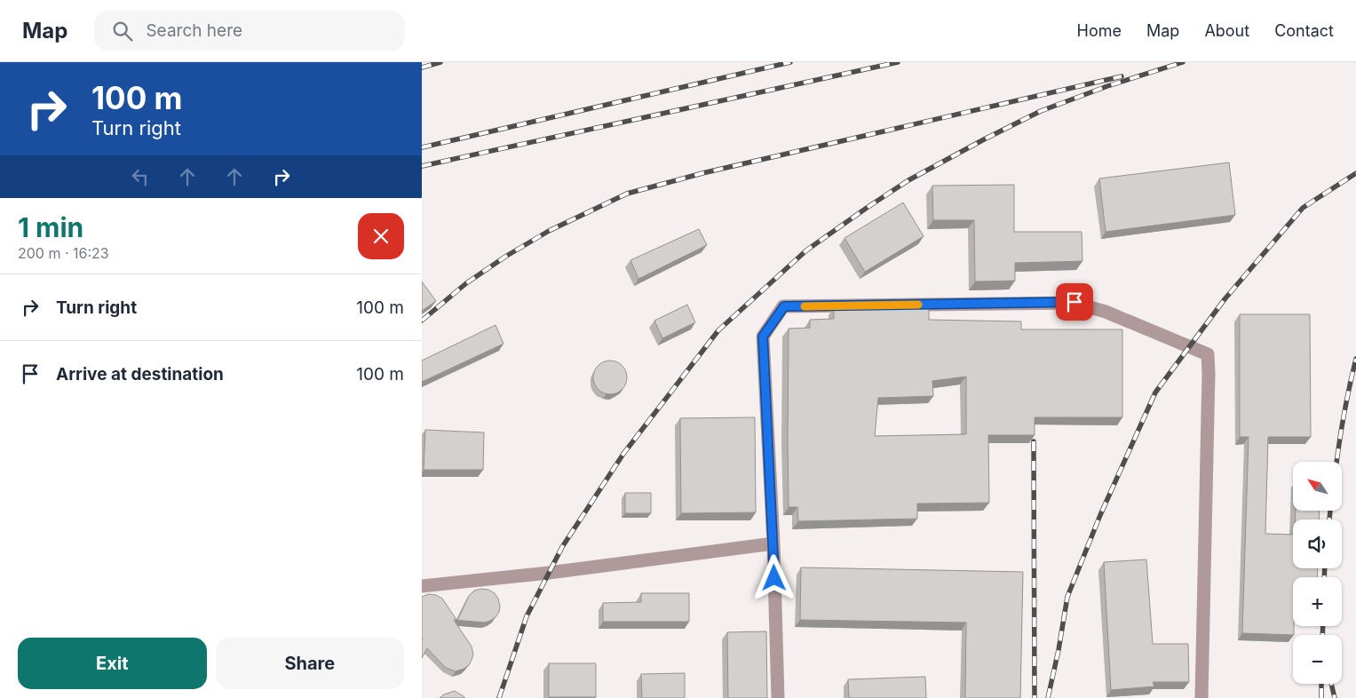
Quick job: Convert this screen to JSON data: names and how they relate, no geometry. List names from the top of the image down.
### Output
{
  "north": "top left",
  "page": {
    "header": "Map",
    "search": "Search here",
    "nav": [
      "Home",
      "Map",
      "About",
      "Contact"
    ],
    "turn": ["100 m", "Turn right"],
    "heading": ["1 min", "200 m · 16:23"],
    "list": [
      {
        "name": "Turn right",
        "value": "100 m"
      },
      {
        "name": "Arrive at destination",
        "value": "100 m"
      }
    ],
    "map_buttons": ["+", "−"],
    "buttons": ["Exit", "Share"]
  }
}
